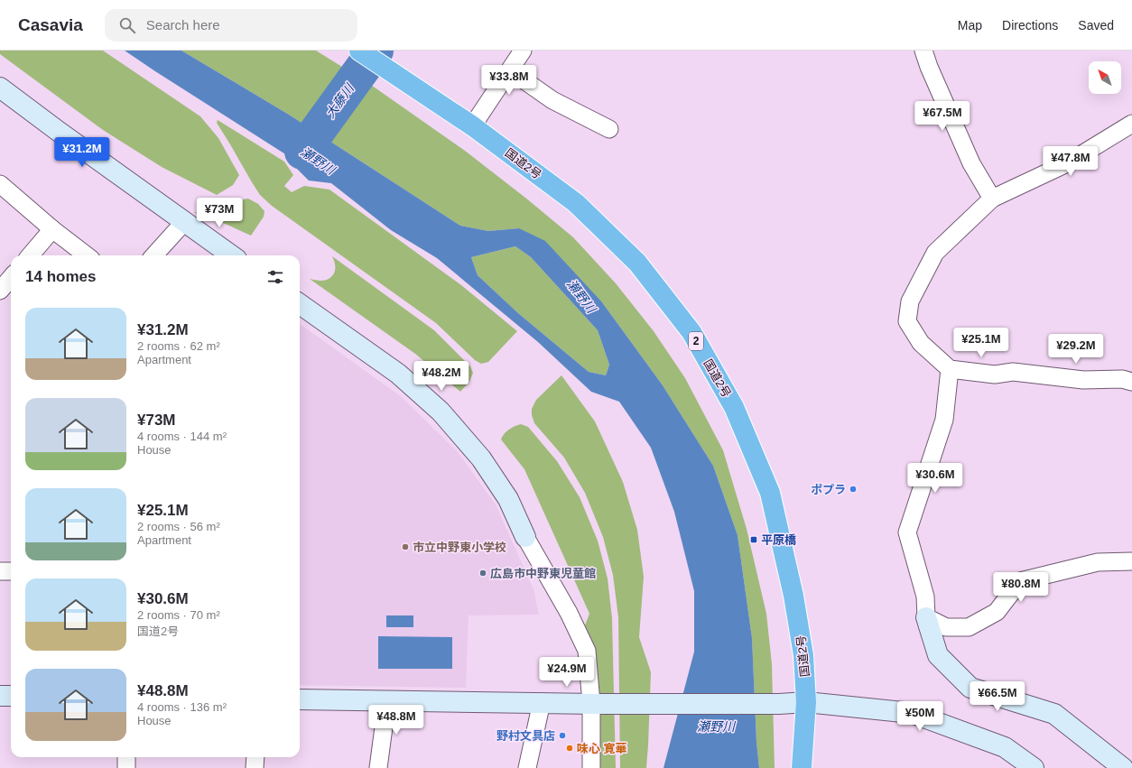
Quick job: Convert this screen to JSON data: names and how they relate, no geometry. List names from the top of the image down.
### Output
{
  "streets": {
    "highway": ["国道2号", "2"]
  },
  "water": ["大藤川", "瀬野川"],
  "places": {
    "other": [
      "ポプラ",
      "市立中野東小学校",
      "広島市中野東児童館",
      "野村文具店",
      "味心 寛華"
    ],
    "transit": ["平原橋"]
  },
  "north": "top left",
  "page": {
    "header": "Casavia",
    "search": "Search here",
    "nav": ["Map", "Directions", "Saved"],
    "price": [
      "¥33.8M",
      "¥67.5M",
      "¥31.2M",
      "¥47.8M",
      "¥73M",
      "¥25.1M",
      "¥29.2M",
      "¥48.2M",
      "¥30.6M",
      "¥80.8M",
      "¥24.9M",
      "¥66.5M",
      "¥50M",
      "¥48.8M"
    ],
    "heading": "14 homes",
    "list": [
      {
        "name": "¥31.2M",
        "note": "2 rooms · 62 m² · Apartment"
      },
      {
        "name": "¥73M",
        "note": "4 rooms · 144 m² · House"
      },
      {
        "name": "¥25.1M",
        "note": "2 rooms · 56 m² · Apartment"
      },
      {
        "name": "¥30.6M",
        "note": "2 rooms · 70 m² · 国道2号"
      },
      {
        "name": "¥48.8M",
        "note": "4 rooms · 136 m² · House"
      }
    ]
  }
}
